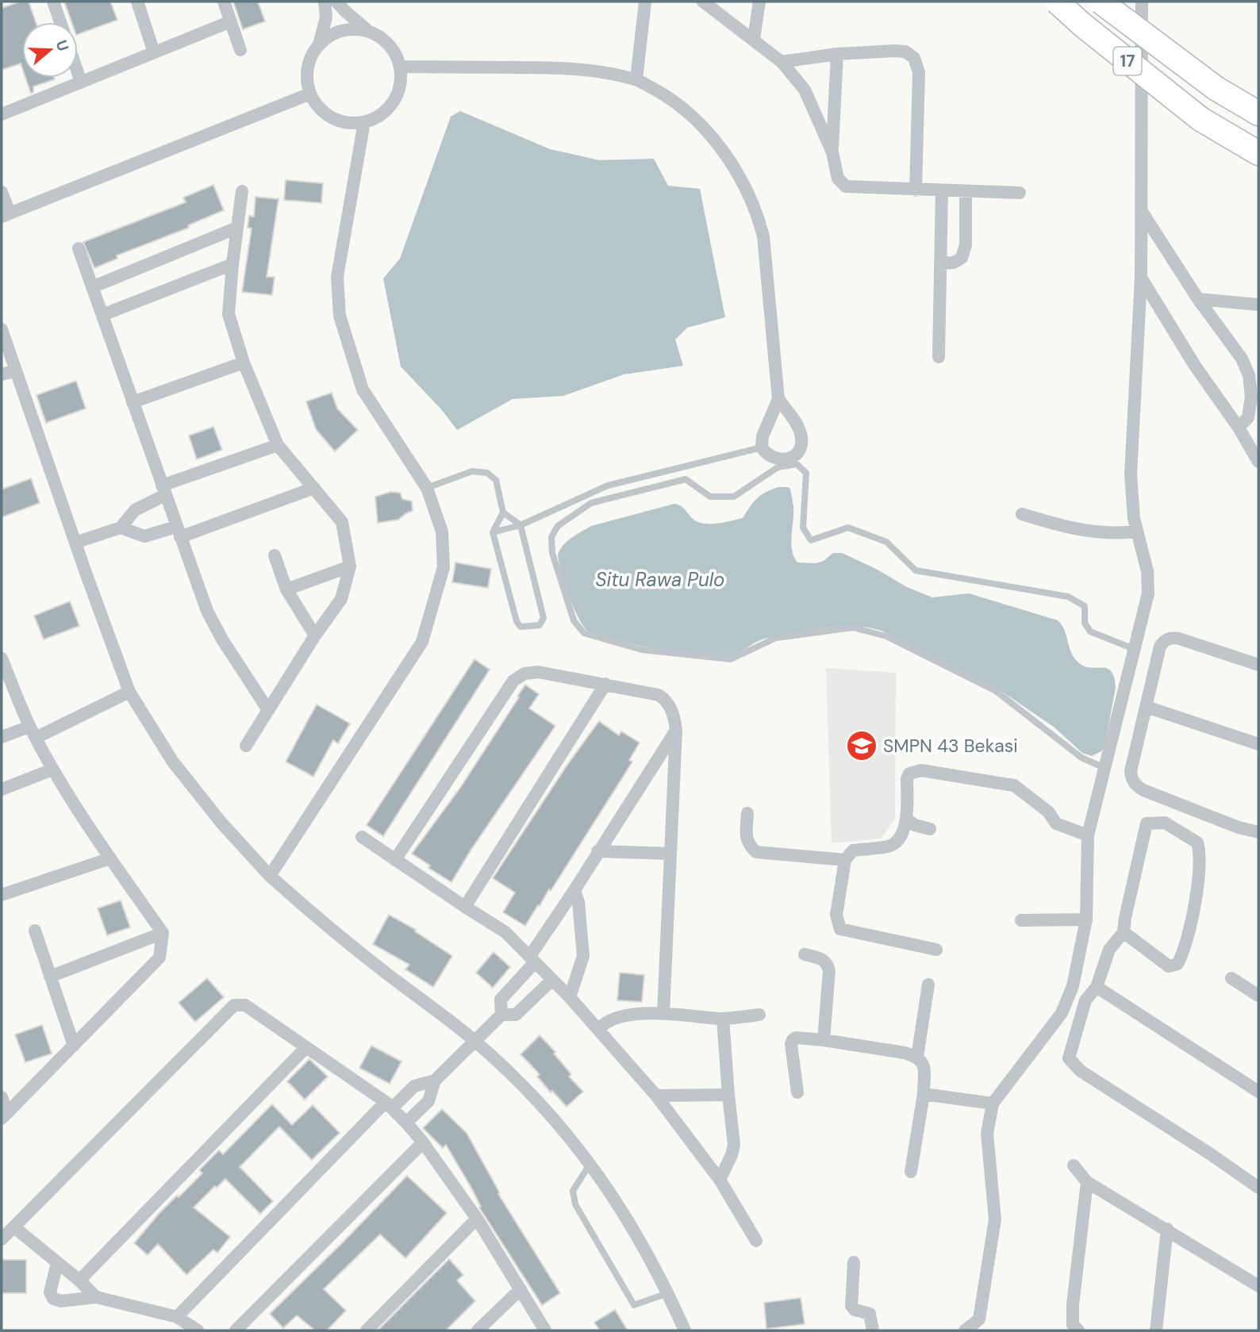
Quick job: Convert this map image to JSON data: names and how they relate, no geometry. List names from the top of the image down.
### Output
{
  "streets": {
    "highway": ["17"]
  },
  "water": ["Situ Rawa Pulo"],
  "places": {
    "school or university": ["SMPN 43 Bekasi"]
  },
  "north": "right"
}
